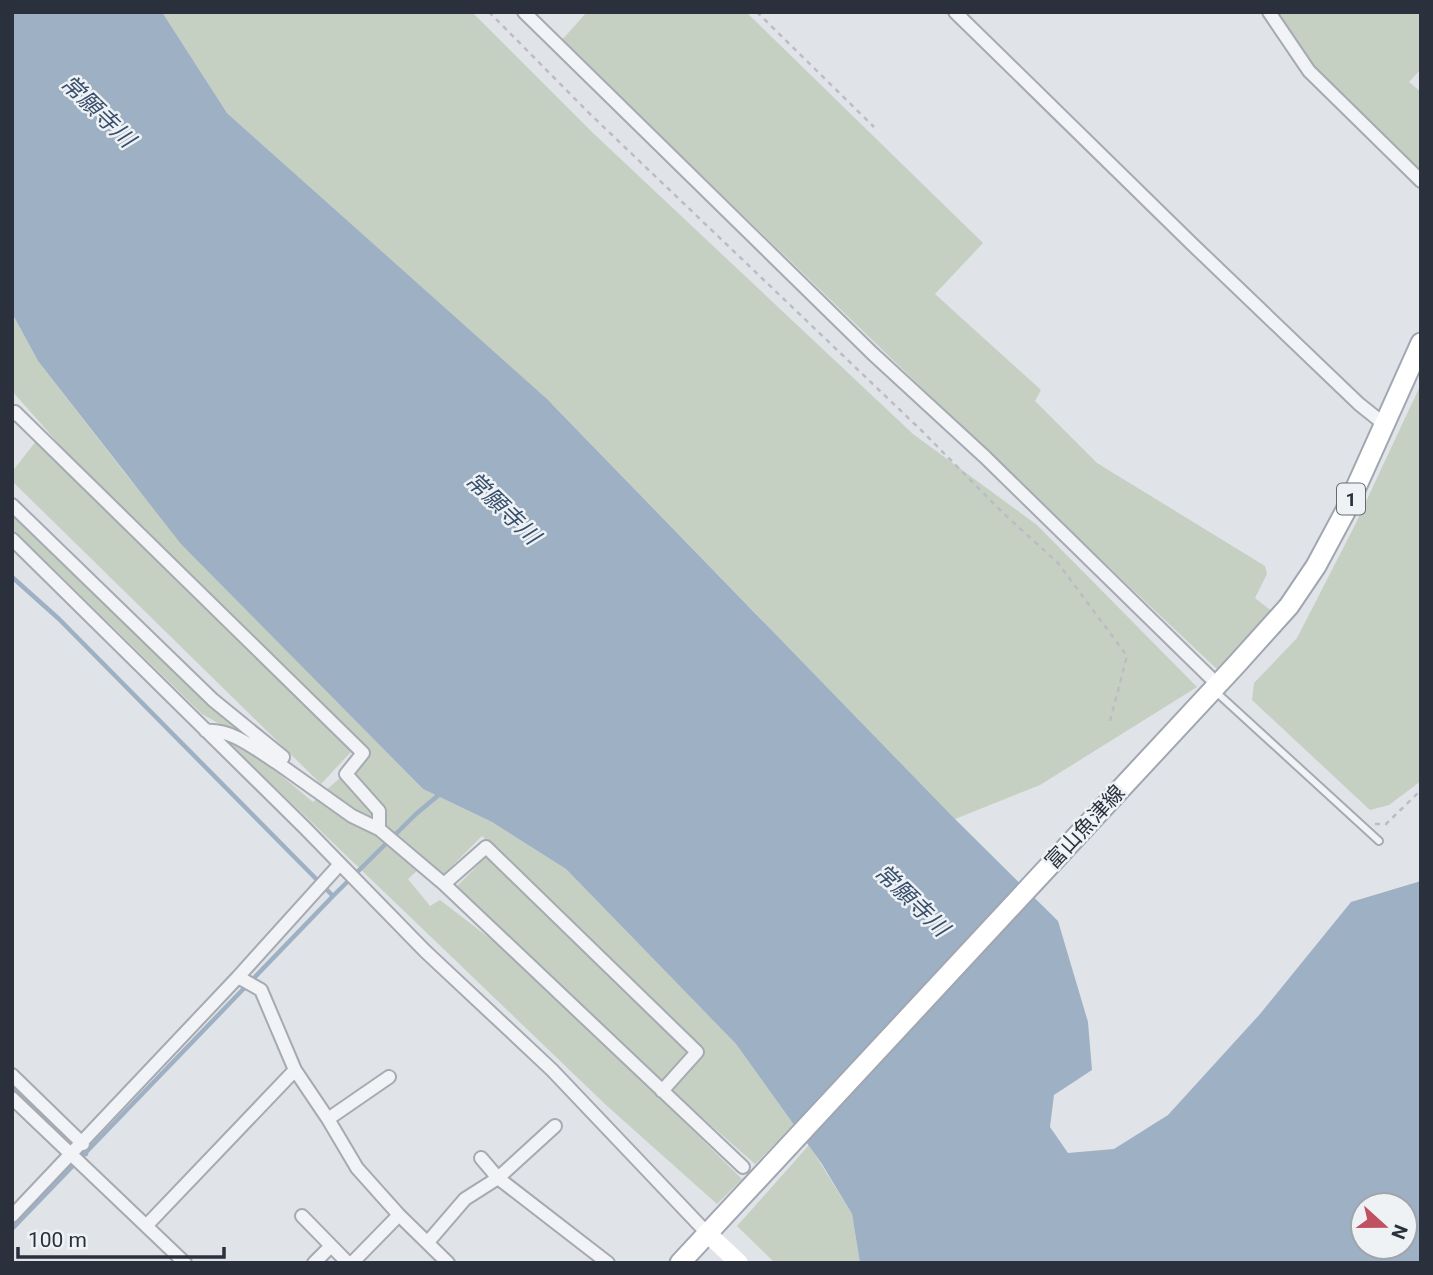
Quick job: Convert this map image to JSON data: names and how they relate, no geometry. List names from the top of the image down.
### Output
{
  "streets": {
    "main road": ["1", "富山魚津線"]
  },
  "water": ["常願寺川"],
  "scale_bar": "100 m",
  "north": "right"
}
